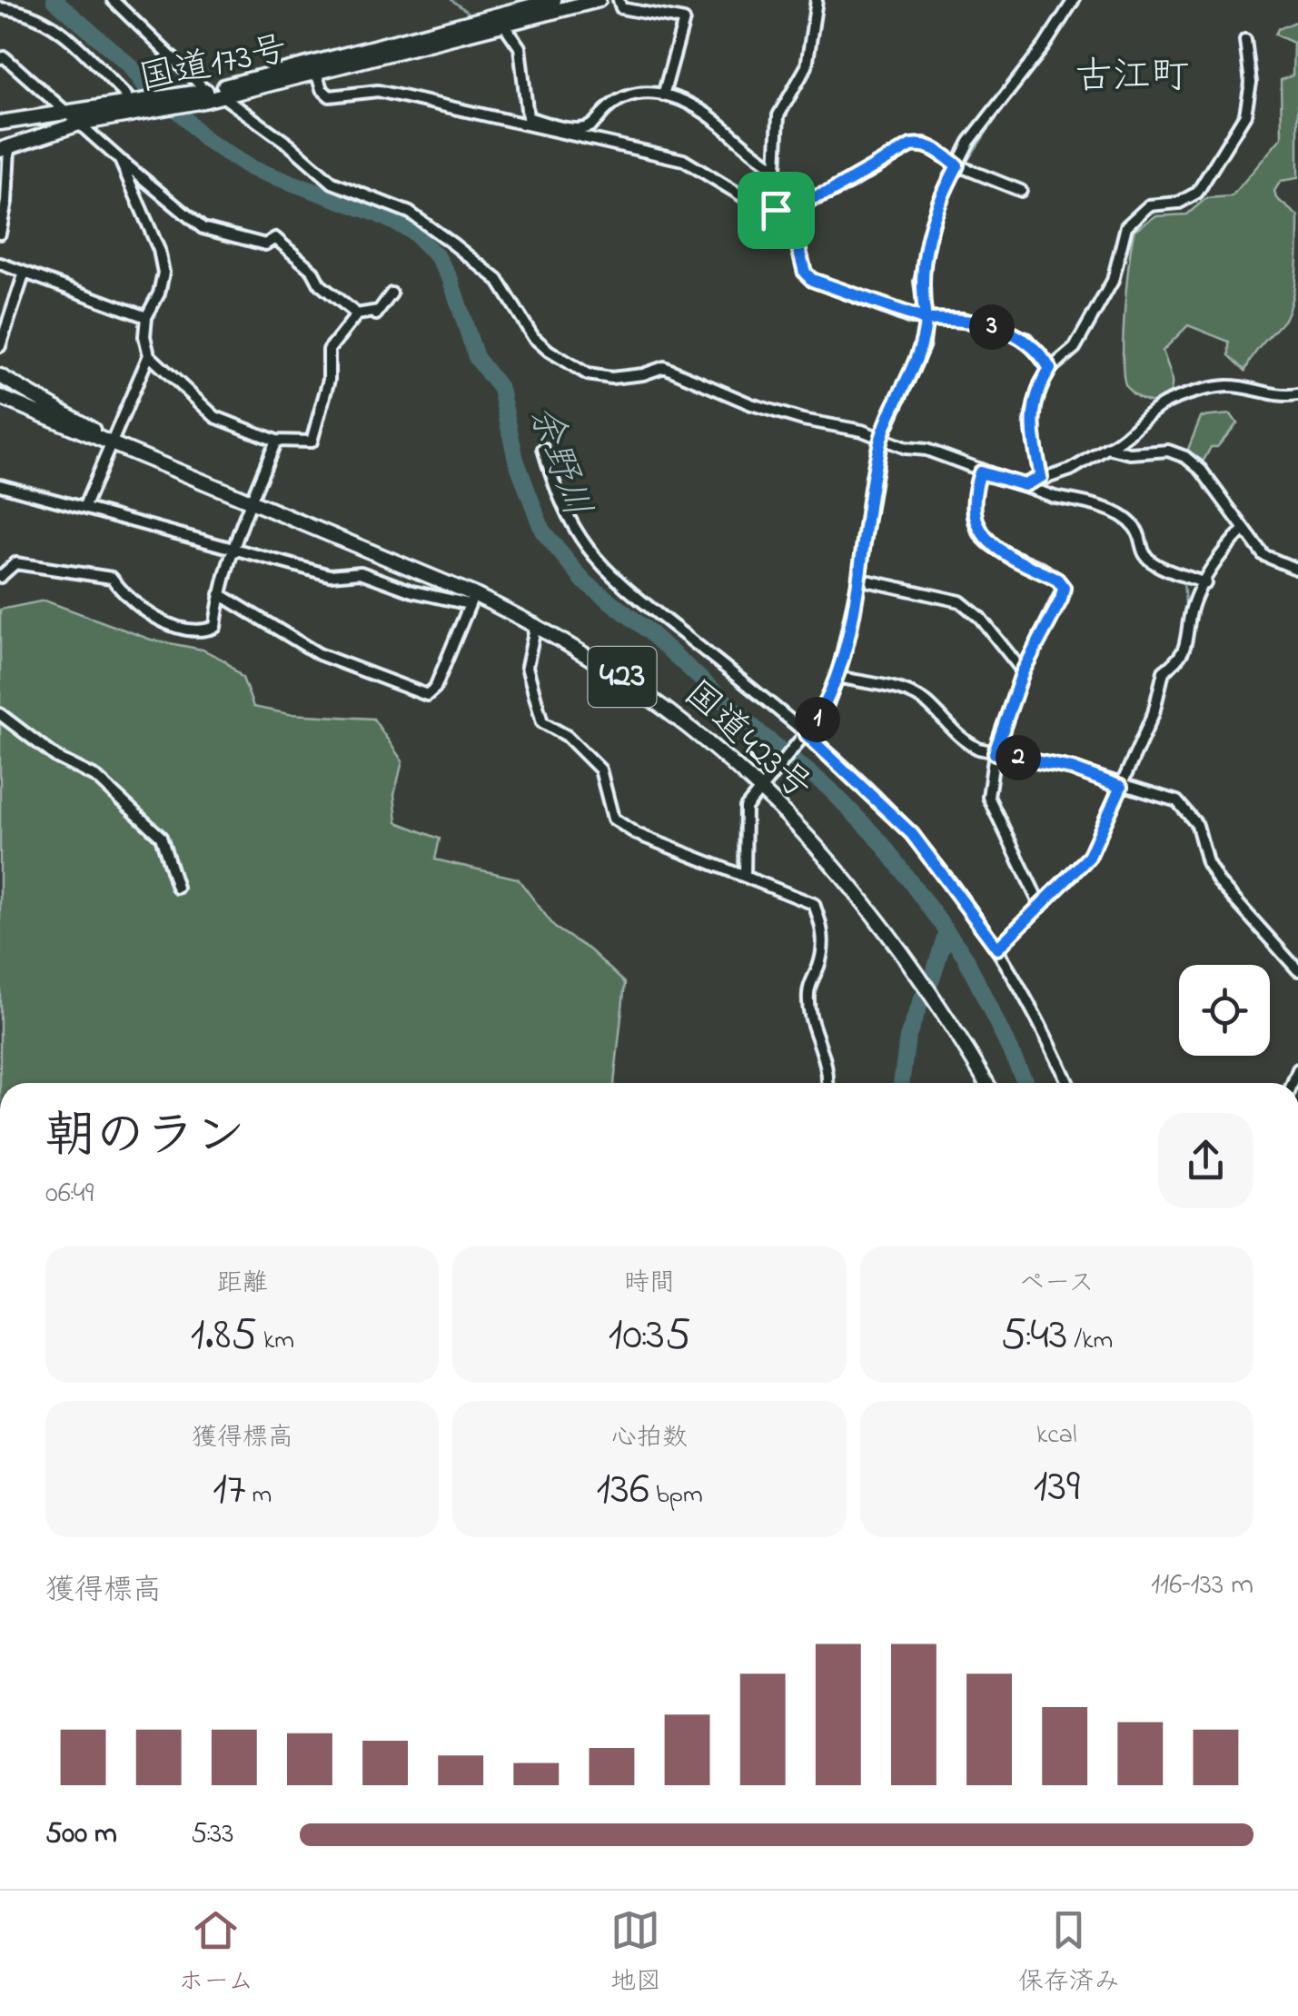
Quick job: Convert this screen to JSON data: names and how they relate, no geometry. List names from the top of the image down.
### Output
{
  "streets": {
    "highway": ["国道173号", "423", "国道423号"]
  },
  "districts": ["古江町"],
  "water": ["余野川"],
  "page": {
    "pins": ["3", "1", "2"],
    "heading": ["朝のラン", "06:49"],
    "stats": [
      ["距離", "1.85 km"],
      ["時間", "10:35"],
      ["ペース", "5:43 /km"],
      ["獲得標高", "17 m"],
      ["心拍数", "136 bpm"],
      ["kcal", "139"]
    ],
    "chart": ["獲得標高", "116–133 m"],
    "list": [
      {
        "name": "500 m",
        "note": "5:33"
      }
    ],
    "tabs": ["ホーム", "地図", "保存済み"]
  }
}
